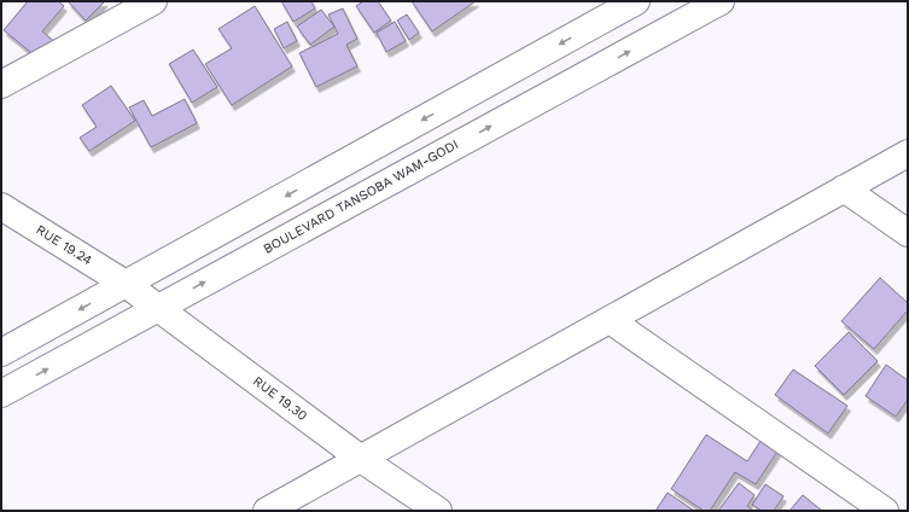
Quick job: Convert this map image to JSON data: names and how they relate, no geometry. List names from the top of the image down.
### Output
{
  "streets": {
    "street": ["BOULEVARD TANSOBA WAM-GODI", "RUE 19.24", "RUE 19.30"]
  },
  "crossings": [
    ["BOULEVARD TANSOBA WAM-GODI", "RUE 19.30"],
    ["RUE 19.24", "RUE 19.30"]
  ]
}
